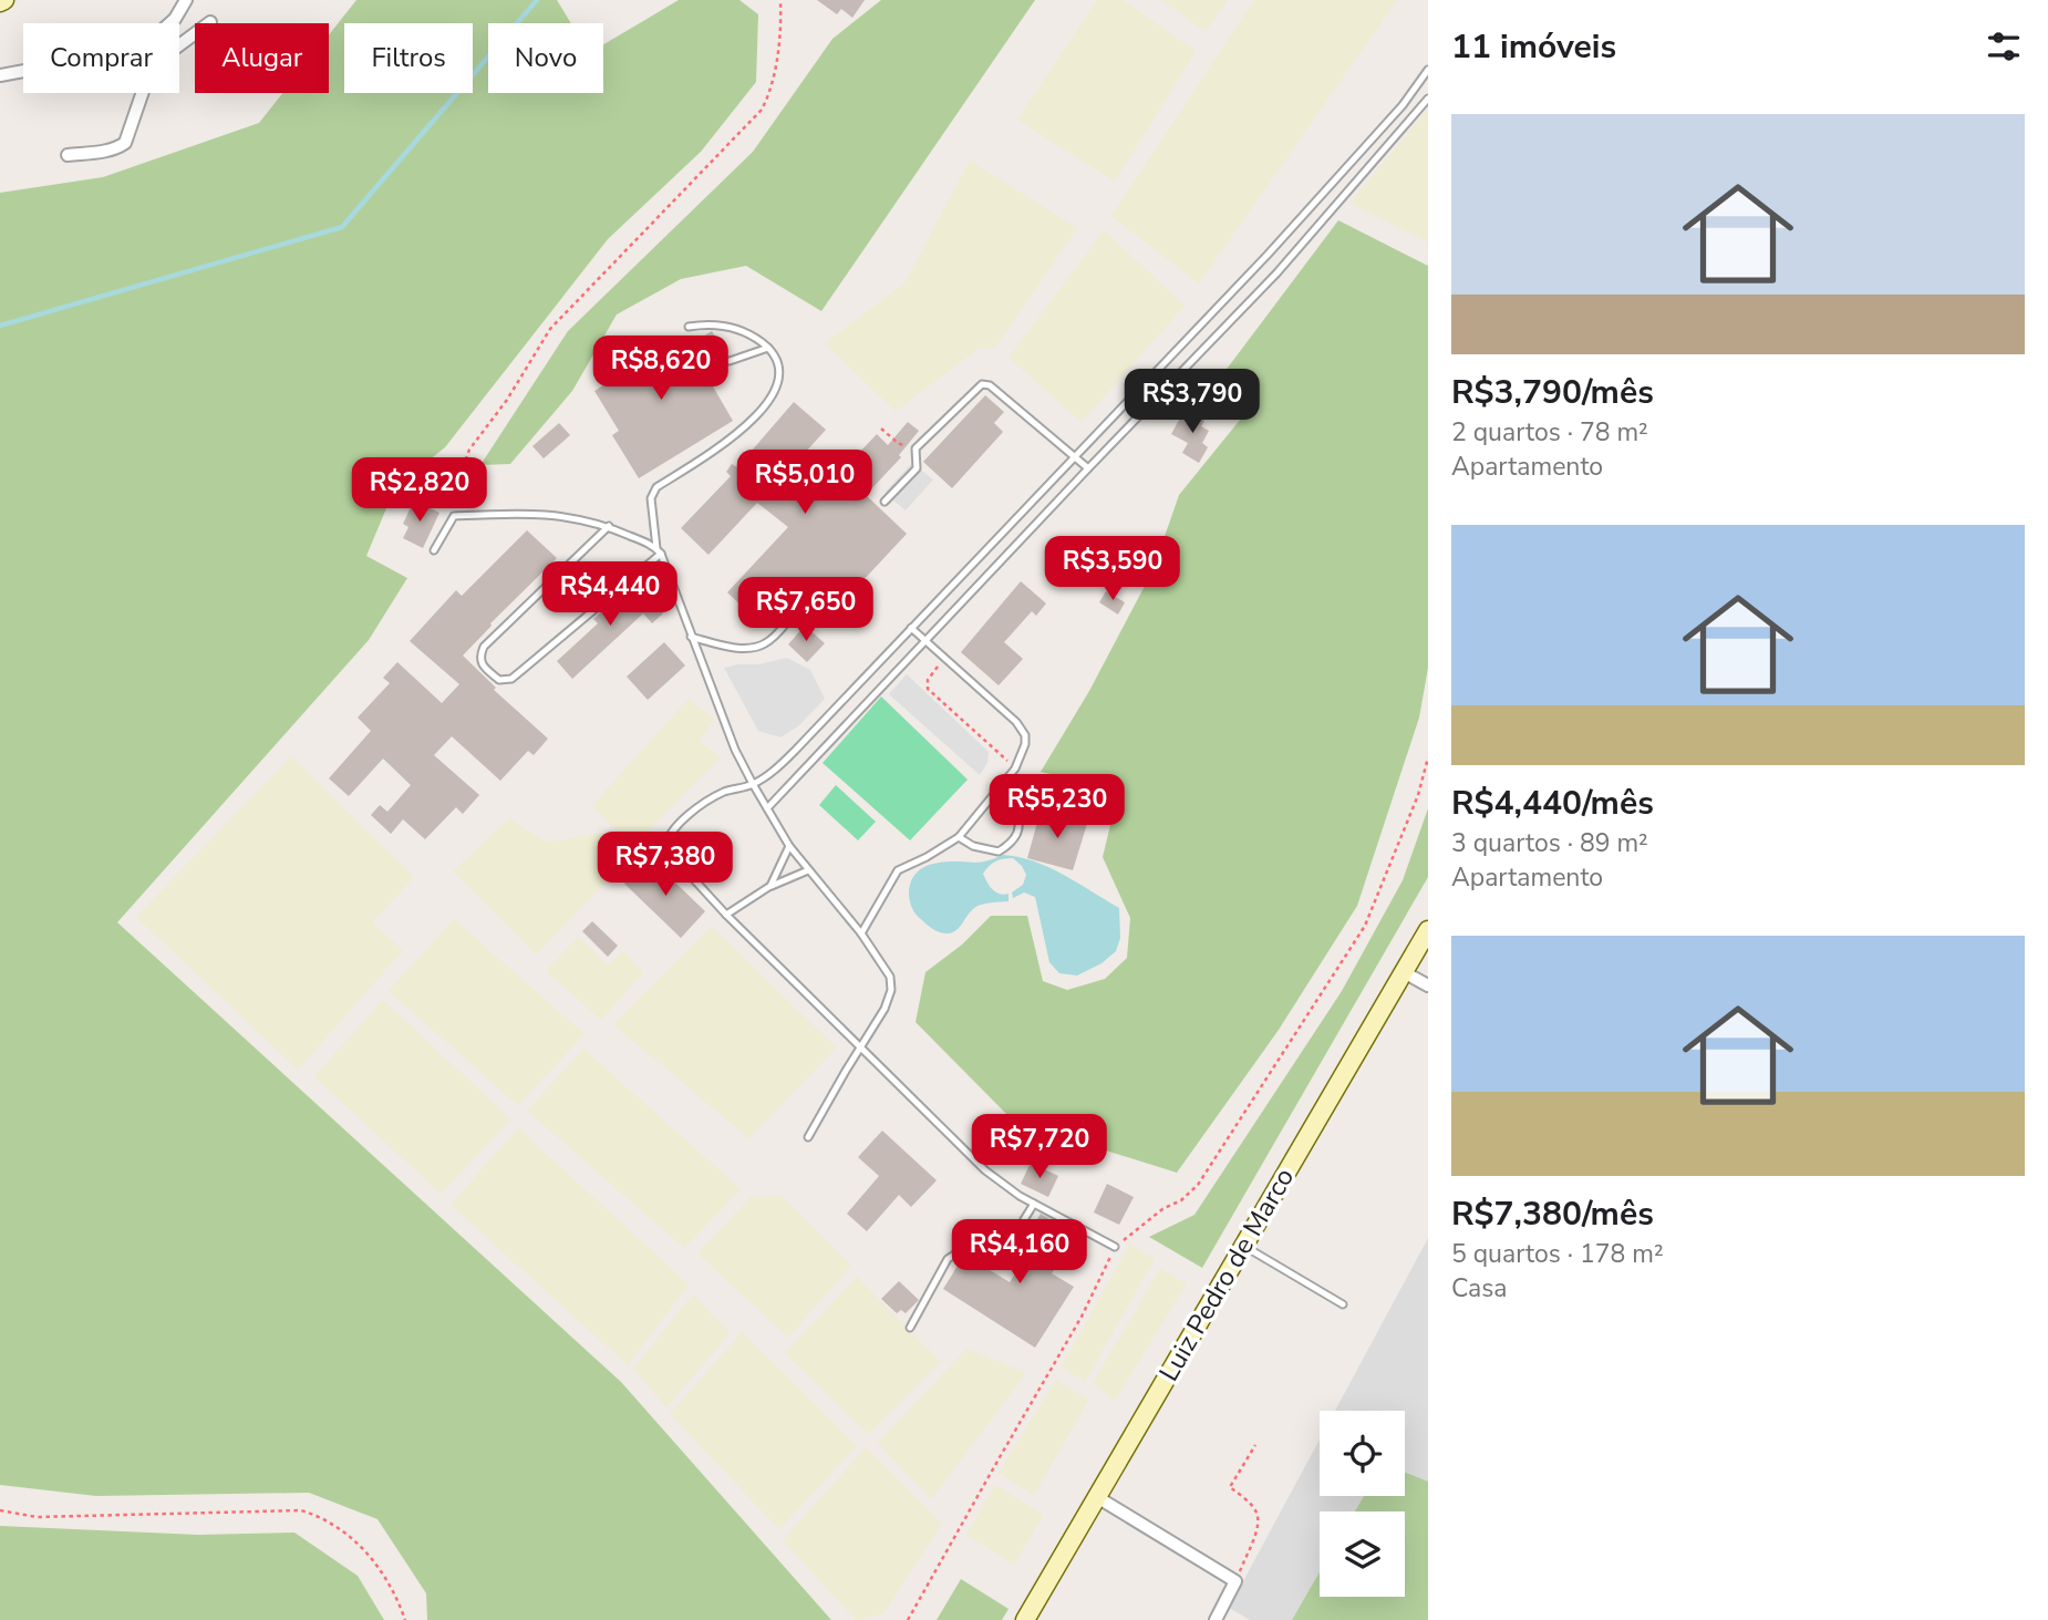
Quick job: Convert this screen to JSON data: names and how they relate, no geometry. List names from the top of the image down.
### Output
{
  "streets": {
    "main road": ["Luiz Pedro de Marco"]
  },
  "page": {
    "heading": "11 imóveis",
    "chip": [
      "Comprar",
      "Alugar",
      "Filtros",
      "Novo"
    ],
    "list": [
      {
        "name": "R$3,790/mês",
        "note": "2 quartos · 78 m² · Apartamento"
      },
      {
        "name": "R$4,440/mês",
        "note": "3 quartos · 89 m² · Apartamento"
      },
      {
        "name": "R$7,380/mês",
        "note": "5 quartos · 178 m² · Casa"
      }
    ],
    "price": [
      "R$8,620",
      "R$3,790",
      "R$5,010",
      "R$2,820",
      "R$3,590",
      "R$4,440",
      "R$7,650",
      "R$5,230",
      "R$7,380",
      "R$7,720",
      "R$4,160"
    ]
  }
}
